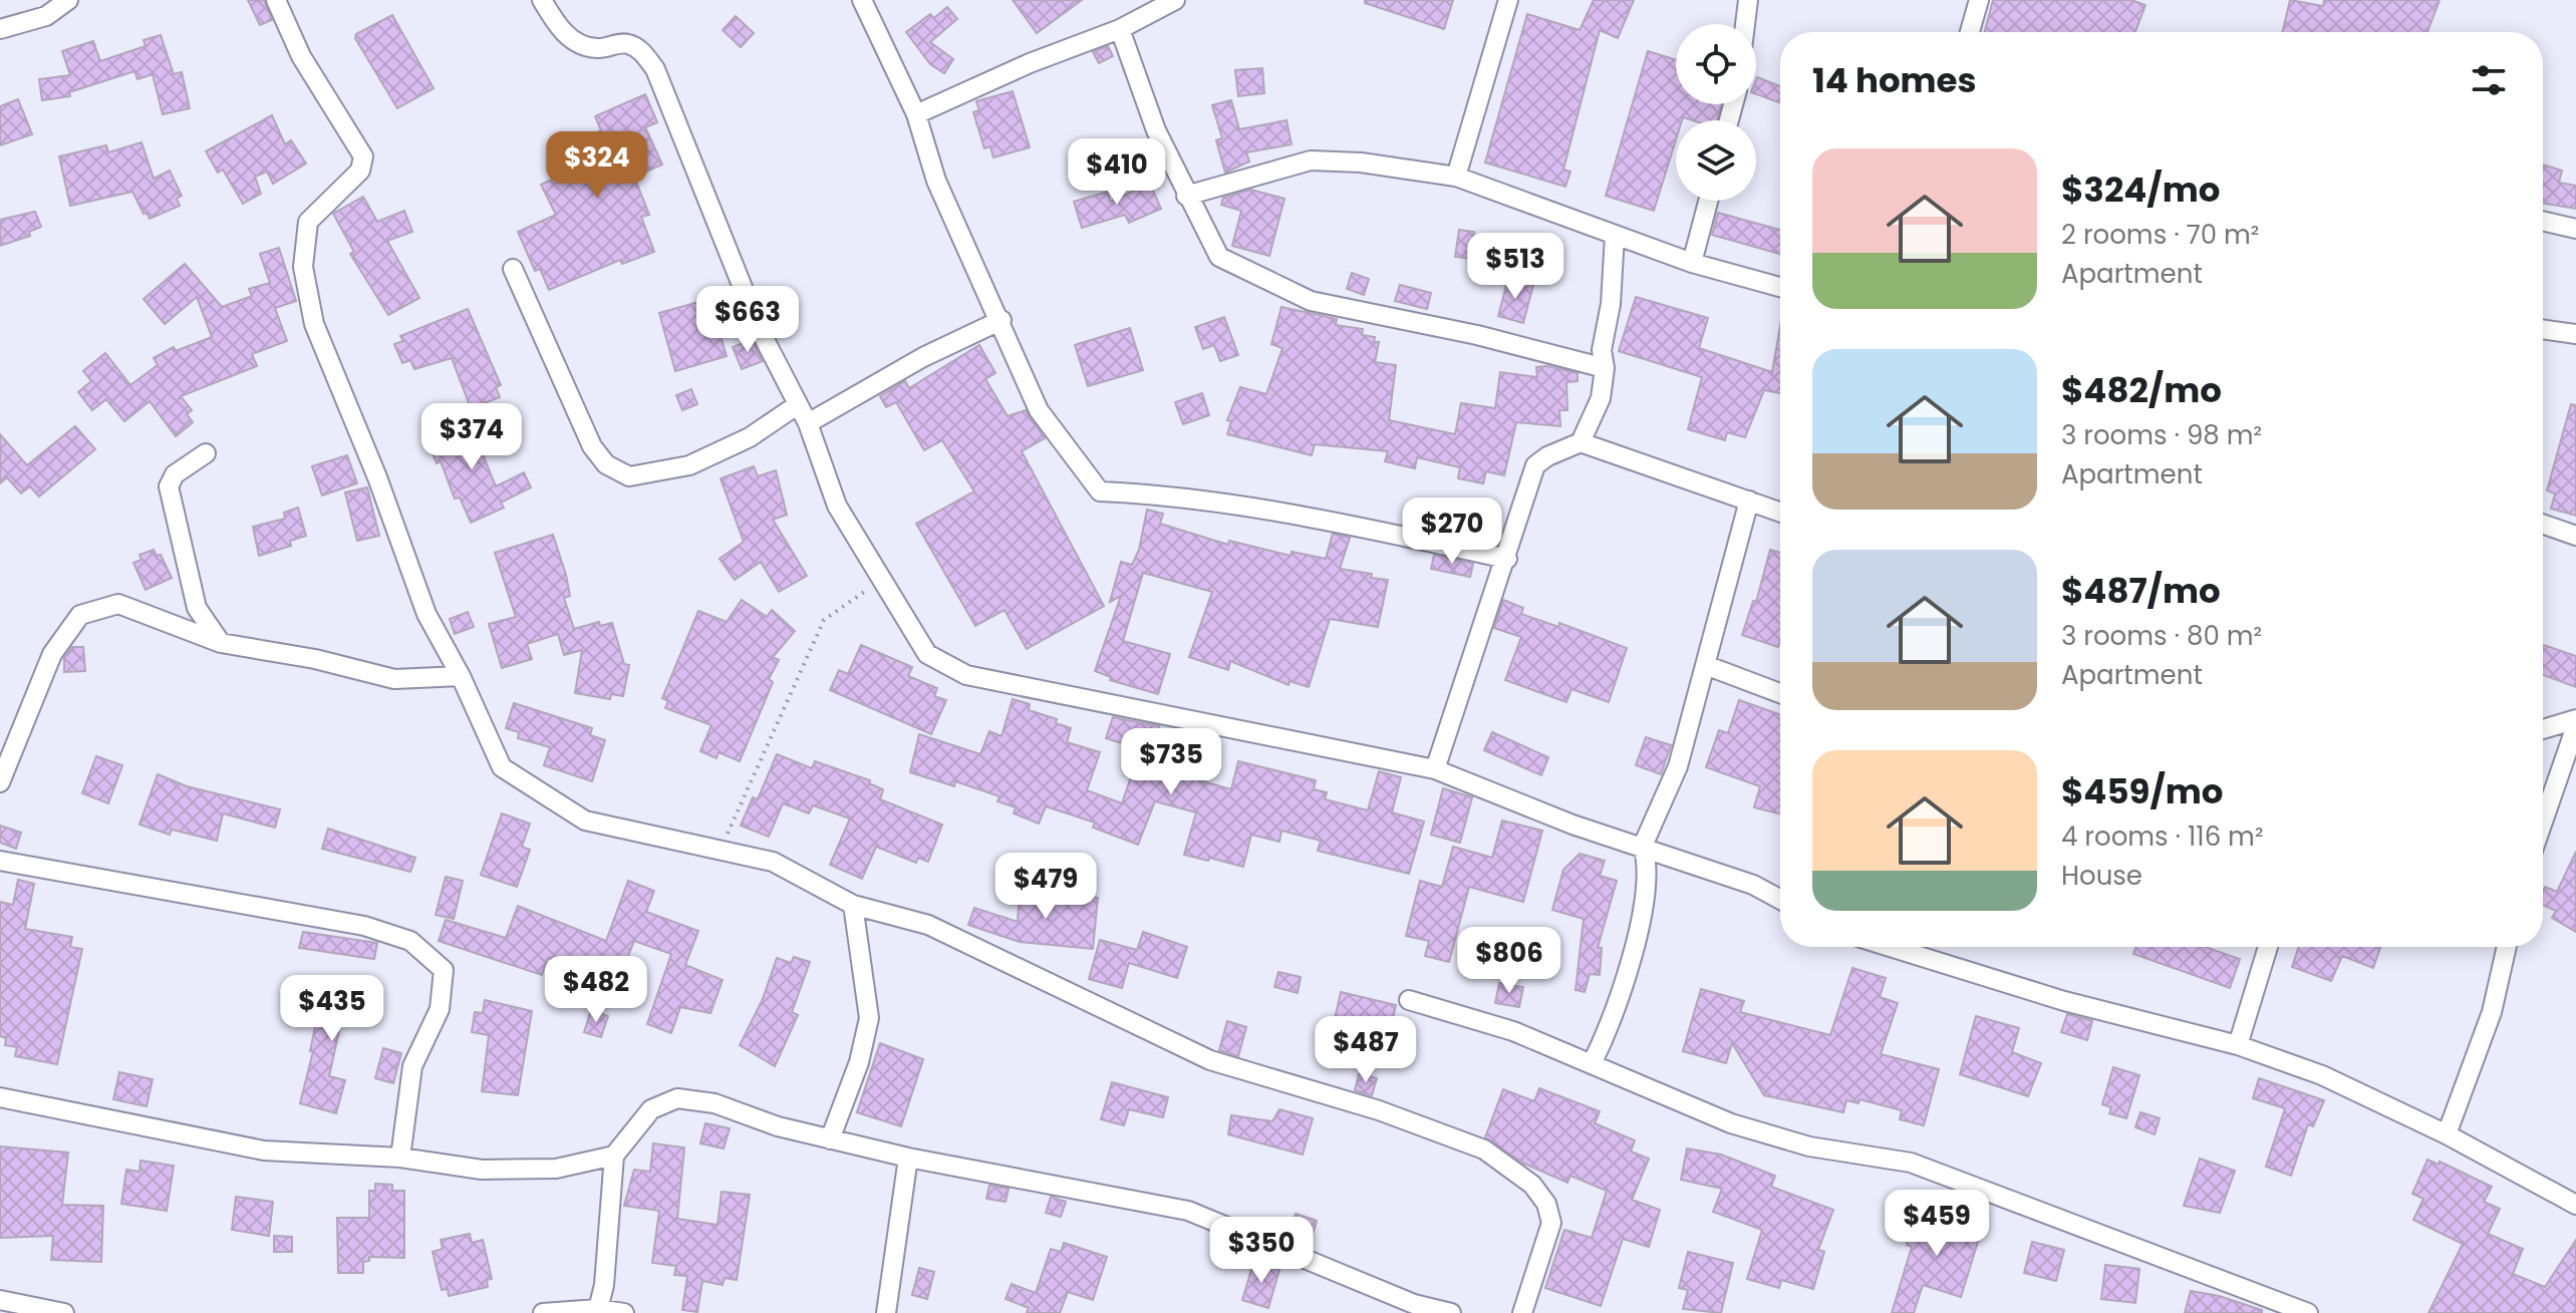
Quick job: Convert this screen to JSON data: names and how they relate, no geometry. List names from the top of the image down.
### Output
{
  "page": {
    "heading": "14 homes",
    "list": [
      {
        "name": "$324/mo",
        "note": "2 rooms · 70 m² · Apartment"
      },
      {
        "name": "$482/mo",
        "note": "3 rooms · 98 m² · Apartment"
      },
      {
        "name": "$487/mo",
        "note": "3 rooms · 80 m² · Apartment"
      },
      {
        "name": "$459/mo",
        "note": "4 rooms · 116 m² · House"
      }
    ],
    "price": [
      "$324",
      "$410",
      "$513",
      "$663",
      "$374",
      "$270",
      "$735",
      "$479",
      "$806",
      "$482",
      "$435",
      "$487",
      "$459",
      "$350"
    ]
  }
}
